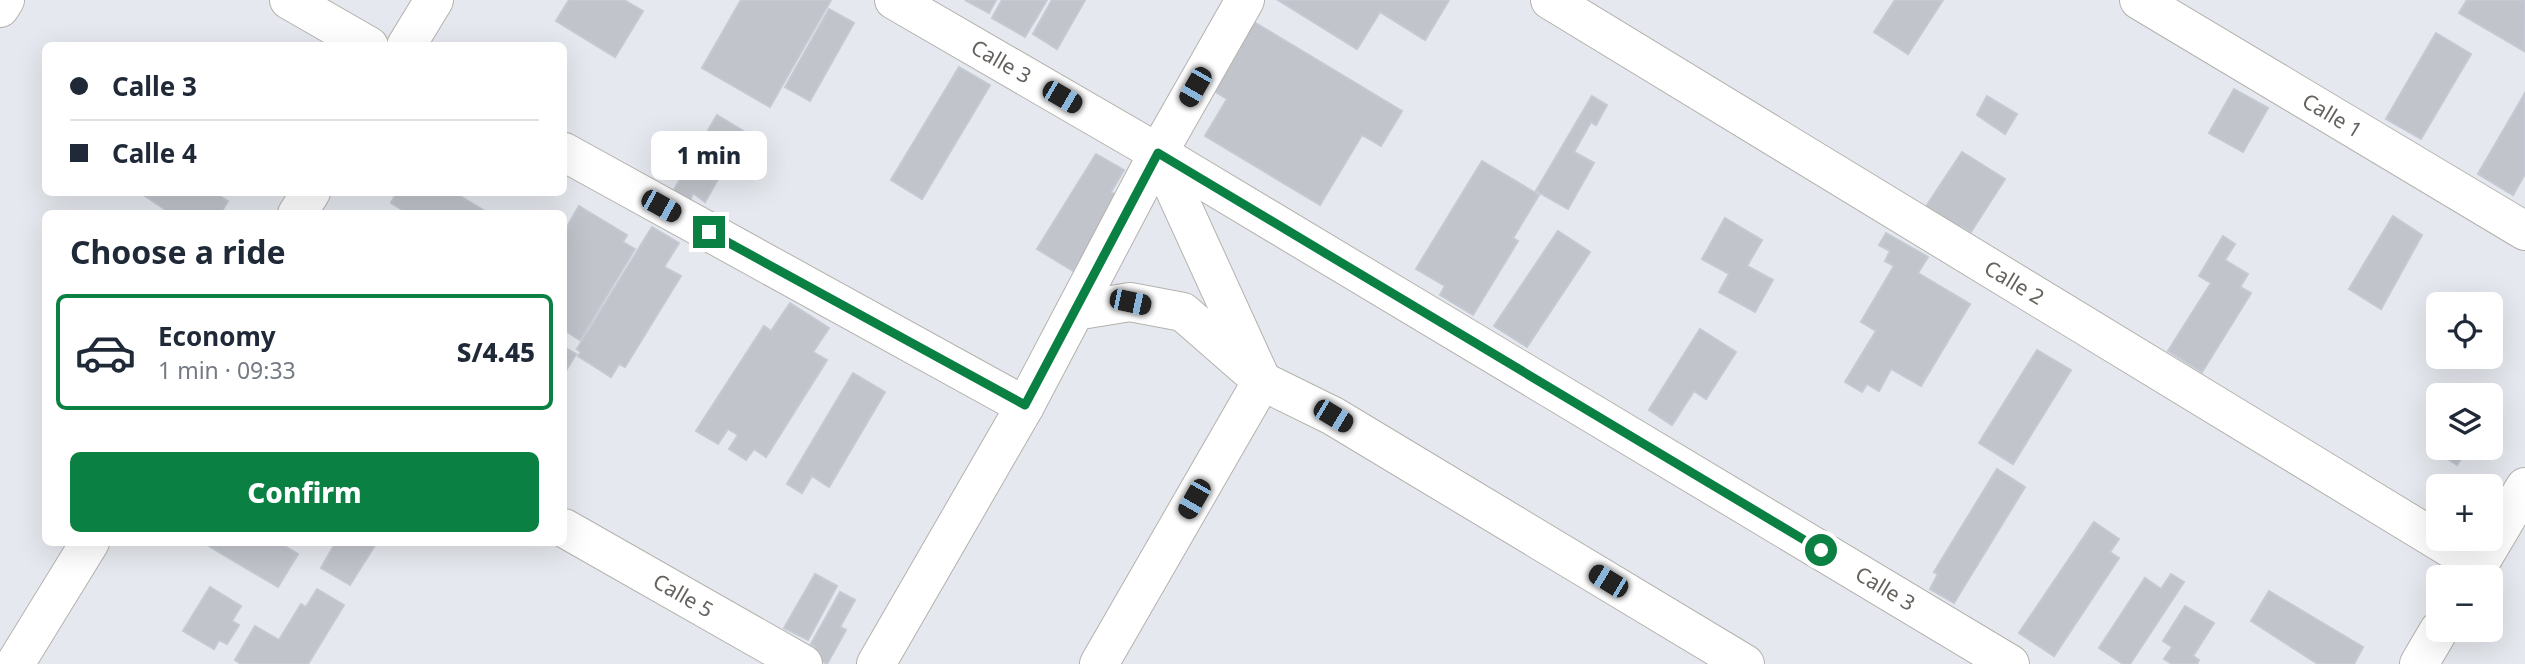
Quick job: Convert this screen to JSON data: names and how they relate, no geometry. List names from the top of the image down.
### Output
{
  "streets": {
    "street": [
      "Calle 3",
      "Calle 1",
      "Calle 2",
      "Calle 5"
    ]
  },
  "page": {
    "banner": ["Calle 3", "Calle 4"],
    "bubble": "1 min",
    "heading": "Choose a ride",
    "map_buttons": ["+", "−"],
    "list": [
      {
        "name": "Economy",
        "note": "1 min · 09:33",
        "value": "S/4.45"
      }
    ],
    "buttons": "Confirm"
  }
}
